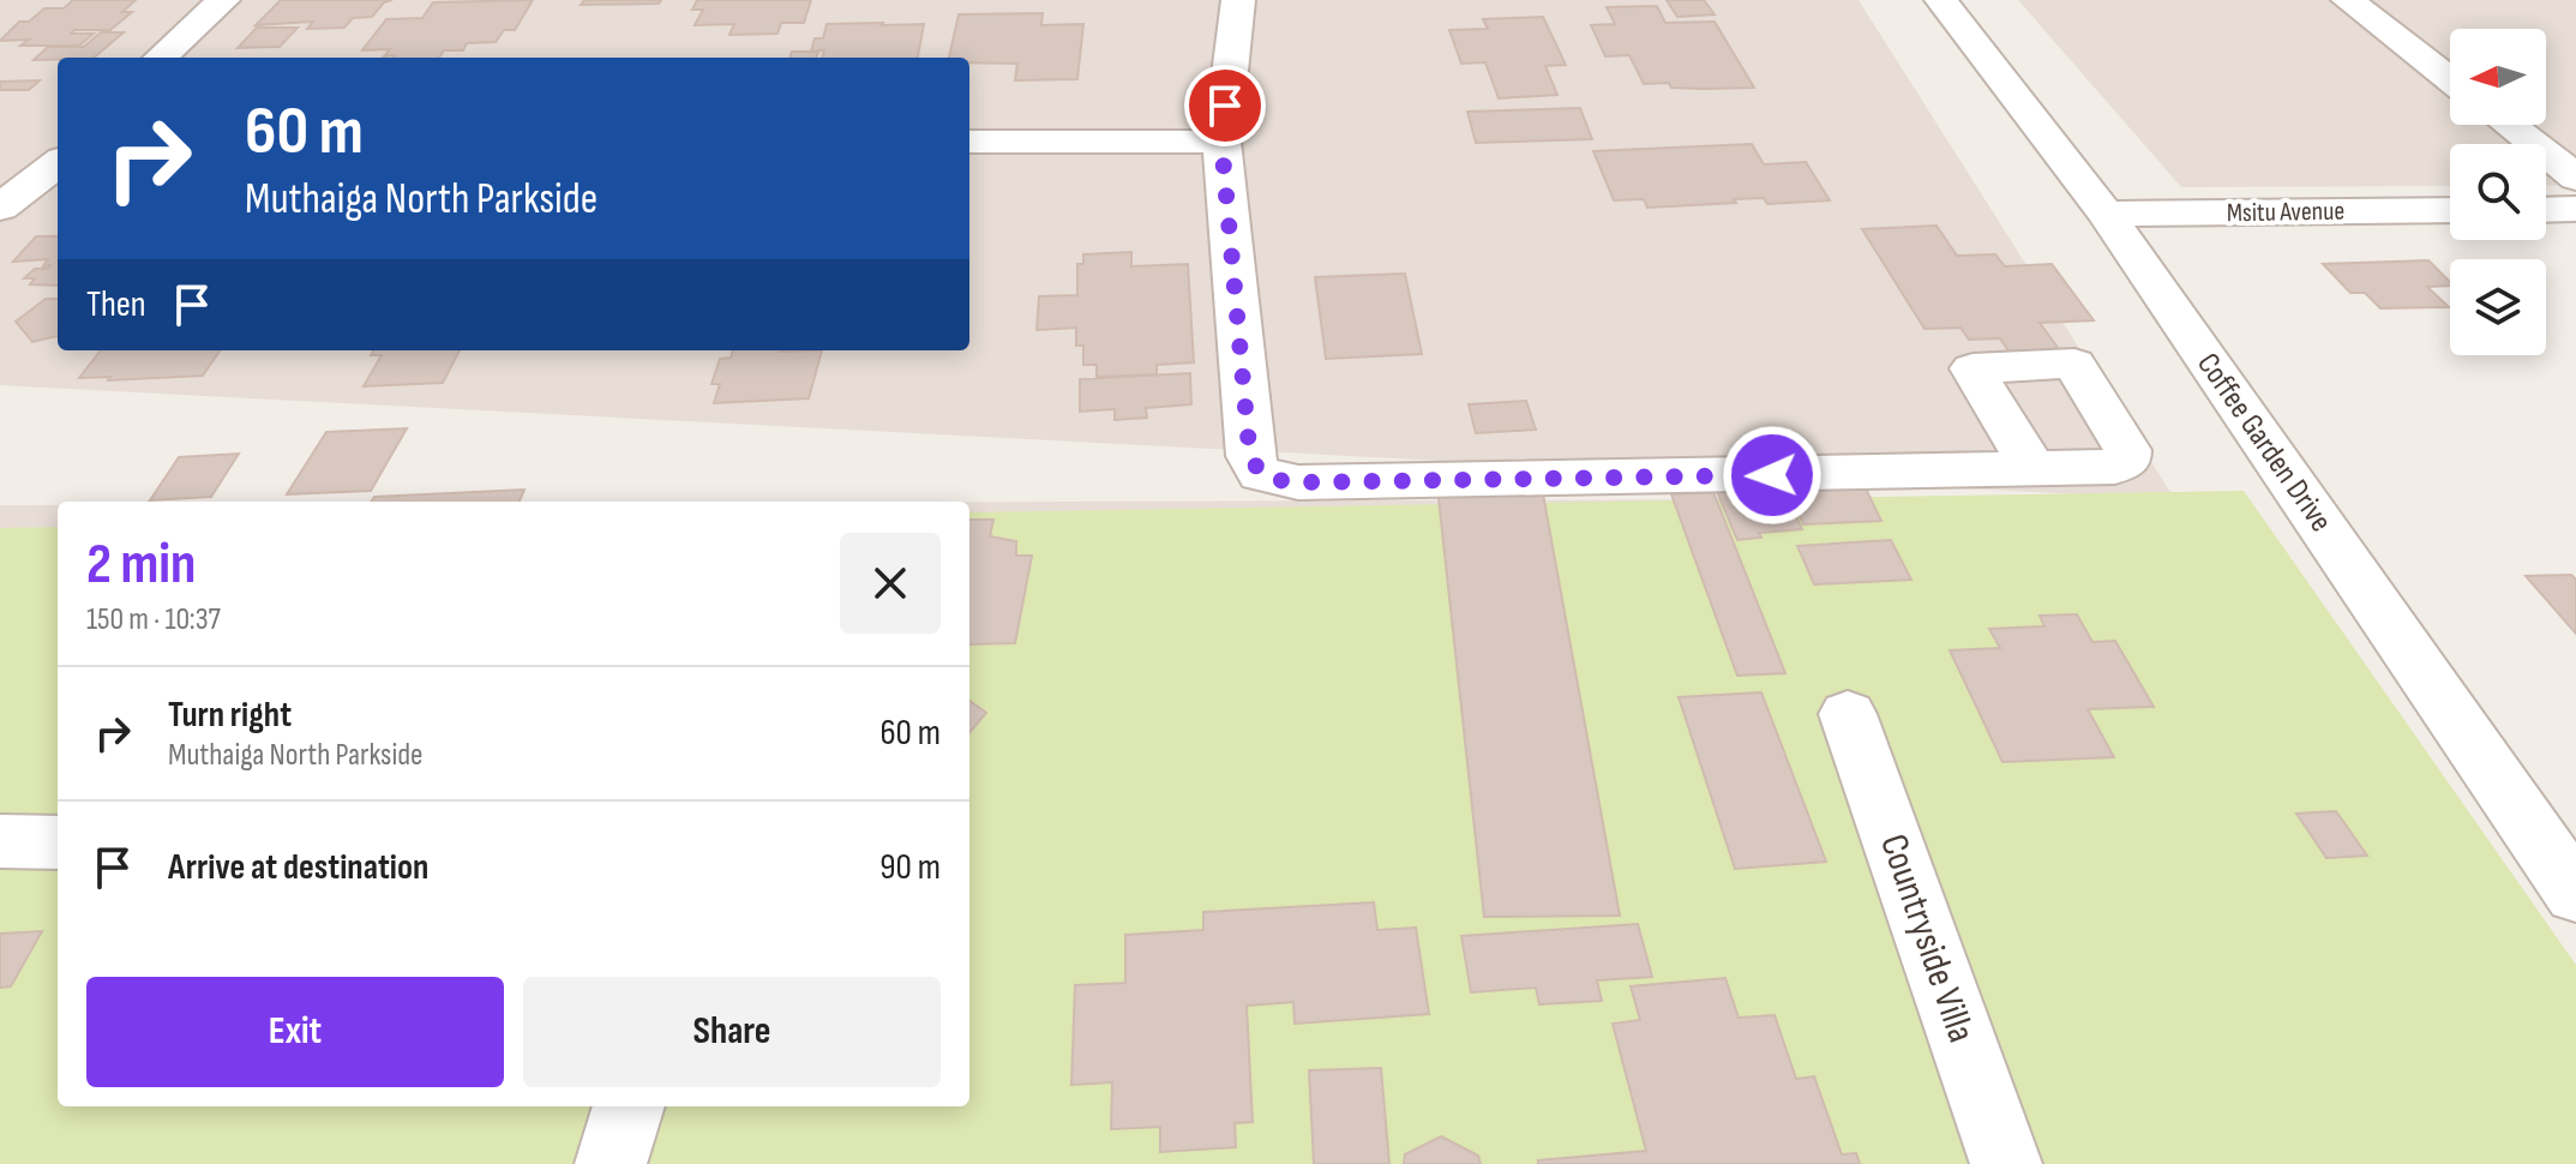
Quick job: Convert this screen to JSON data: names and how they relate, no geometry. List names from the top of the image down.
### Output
{
  "streets": {
    "street": ["Msitu Avenue", "Coffee Garden Drive", "Countryside Villa"]
  },
  "crossings": [
    ["Msitu Avenue", "Coffee Garden Drive"]
  ],
  "north": "left",
  "page": {
    "turn": ["60 m", "Muthaiga North Parkside"],
    "then": "Then",
    "heading": ["2 min", "150 m · 10:37"],
    "list": [
      {
        "name": "Turn right",
        "note": "Muthaiga North Parkside",
        "value": "60 m"
      },
      {
        "name": "Arrive at destination",
        "value": "90 m"
      }
    ],
    "buttons": ["Exit", "Share"]
  }
}
